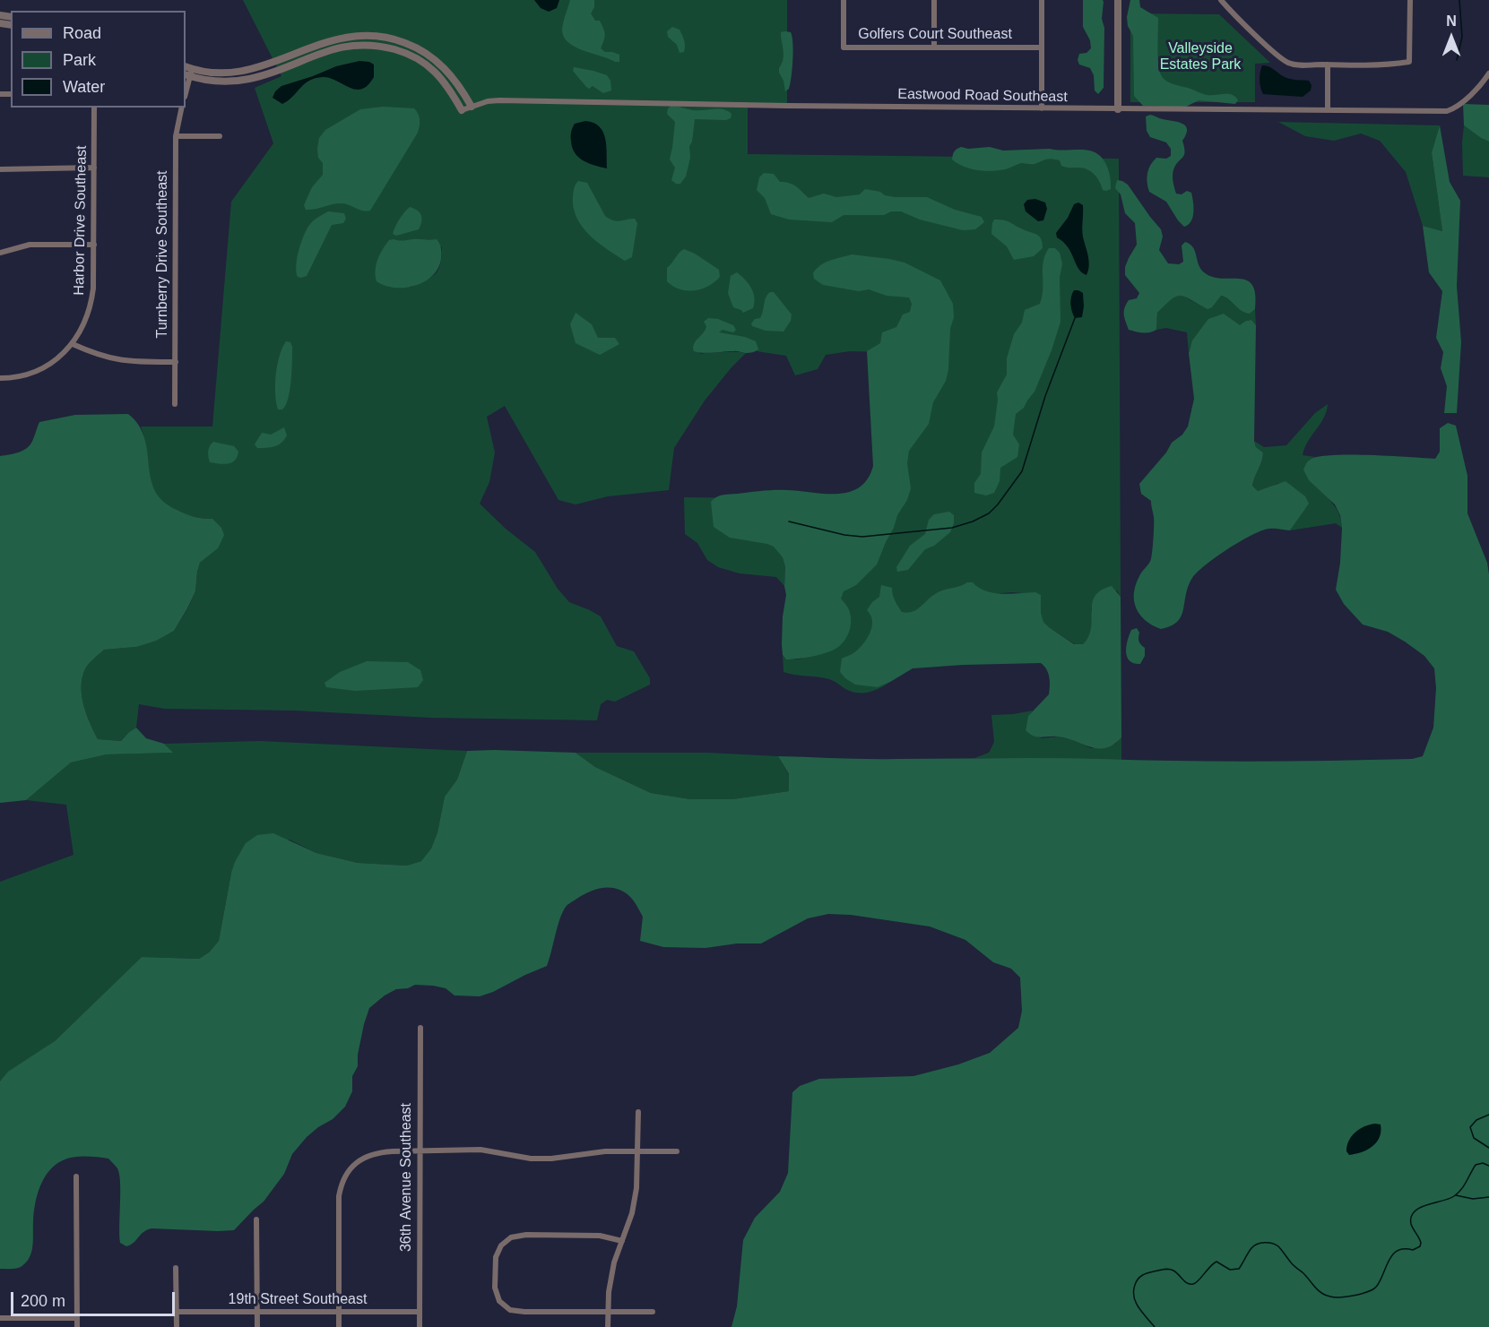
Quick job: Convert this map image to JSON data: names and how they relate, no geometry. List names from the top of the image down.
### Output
{
  "streets": {
    "street": [
      "Golfers Court Southeast",
      "Eastwood Road Southeast",
      "Harbor Drive Southeast",
      "Turnberry Drive Southeast",
      "36th Avenue Southeast",
      "19th Street Southeast"
    ]
  },
  "crossings": [
    ["36th Avenue Southeast", "19th Street Southeast"]
  ],
  "parks": ["Valleyside Estates Park"],
  "legend": ["Road", "Park", "Water"],
  "scale_bar": "200 m",
  "north": "top"
}
